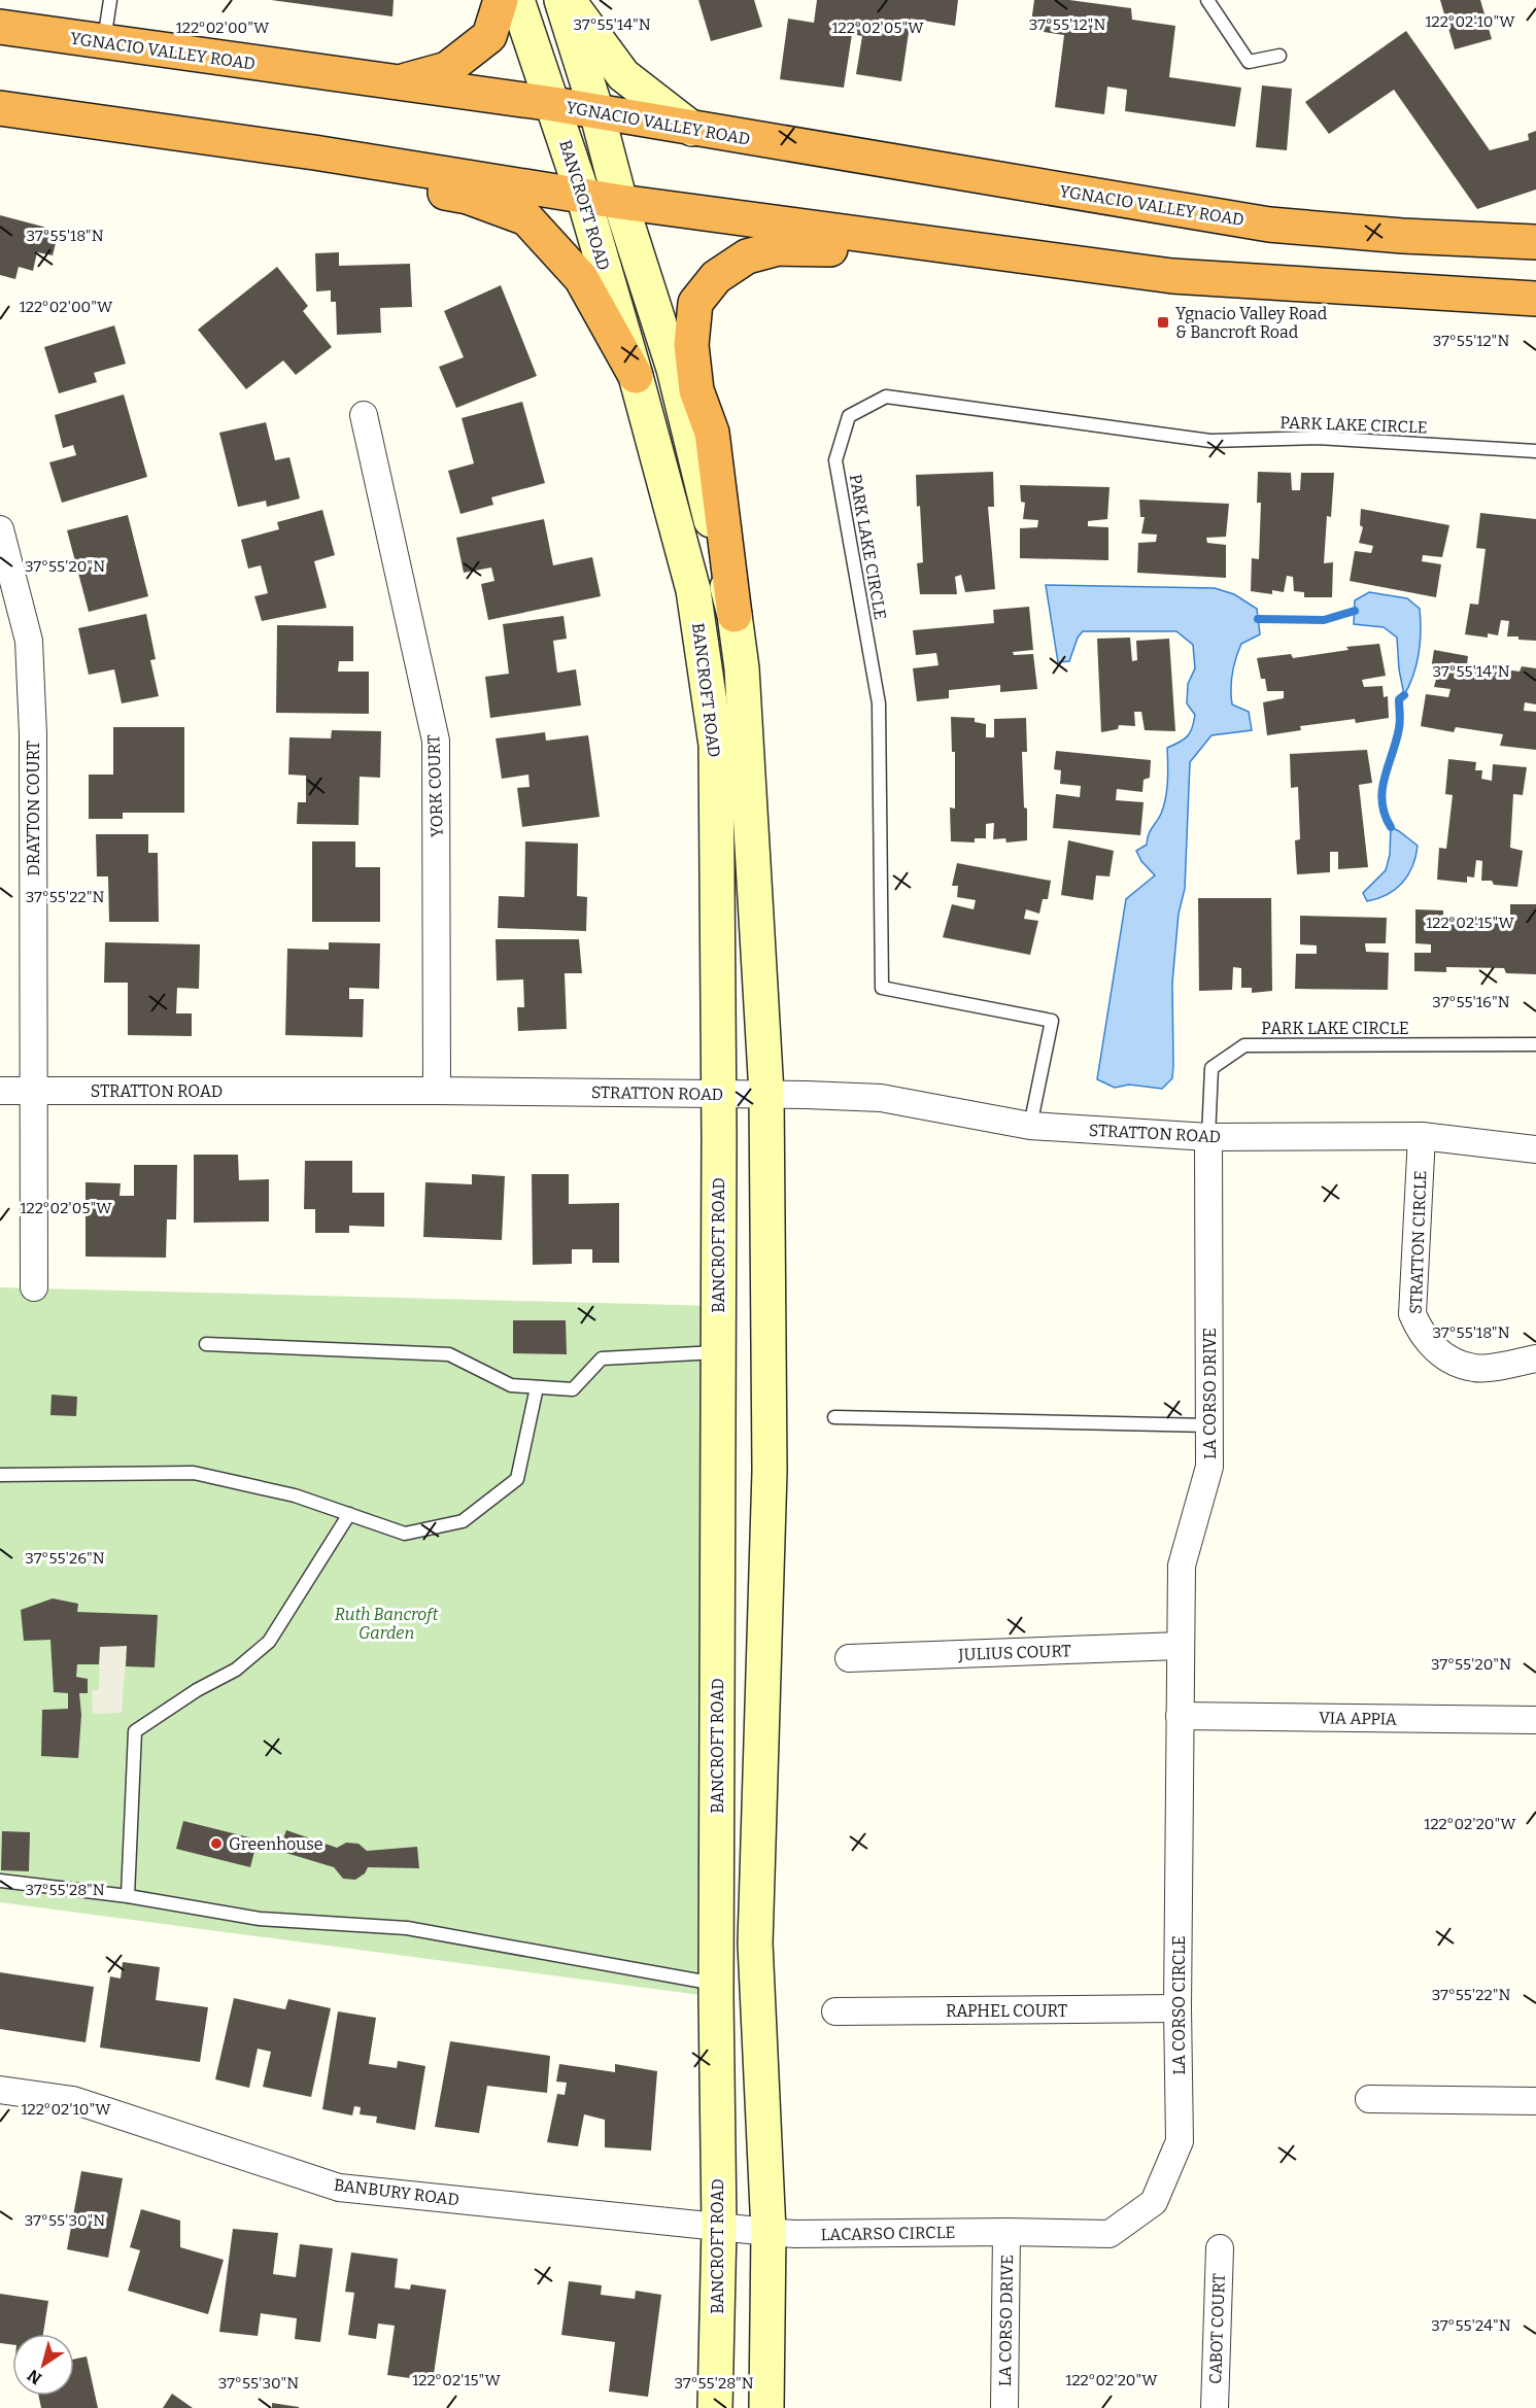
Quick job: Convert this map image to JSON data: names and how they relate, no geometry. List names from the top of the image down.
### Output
{
  "streets": {
    "highway": ["YGNACIO VALLEY ROAD"],
    "main road": ["BANCROFT ROAD"],
    "street": [
      "YORK COURT",
      "DRAYTON COURT",
      "STRATTON ROAD",
      "STRATTON CIRCLE",
      "LA CORSO DRIVE",
      "JULIUS COURT",
      "VIA APPIA",
      "LA CORSO CIRCLE",
      "RAPHEL COURT",
      "BANBURY ROAD",
      "LACARSO CIRCLE",
      "CABOT COURT"
    ],
    "lane": ["PARK LAKE CIRCLE"]
  },
  "crossings": [
    ["YGNACIO VALLEY ROAD", "BANCROFT ROAD"],
    ["BANCROFT ROAD", "STRATTON ROAD"],
    ["BANCROFT ROAD", "BANBURY ROAD"],
    ["BANCROFT ROAD", "LACARSO CIRCLE"],
    ["PARK LAKE CIRCLE", "STRATTON ROAD"],
    ["PARK LAKE CIRCLE", "LA CORSO DRIVE"],
    ["YORK COURT", "STRATTON ROAD"],
    ["DRAYTON COURT", "STRATTON ROAD"],
    ["STRATTON ROAD", "STRATTON CIRCLE"],
    ["STRATTON ROAD", "LA CORSO DRIVE"],
    ["LA CORSO DRIVE", "JULIUS COURT"],
    ["LA CORSO DRIVE", "LA CORSO CIRCLE"],
    ["LA CORSO DRIVE", "LACARSO CIRCLE"],
    ["JULIUS COURT", "LA CORSO CIRCLE"],
    ["VIA APPIA", "LA CORSO CIRCLE"],
    ["LA CORSO CIRCLE", "RAPHEL COURT"],
    ["LA CORSO CIRCLE", "LACARSO CIRCLE"],
    ["BANBURY ROAD", "LACARSO CIRCLE"]
  ],
  "parks": ["Ruth Bancroft Garden"],
  "places": {
    "transit": ["Ygnacio Valley Road & Bancroft Road"],
    "other": ["Greenhouse"]
  },
  "north": "bottom left",
  "coordinates": [
    "122°02'10\"W",
    "37°55'14\"N",
    "37°55'12\"N",
    "122°02'05\"W",
    "122°02'00\"W",
    "37°55'18\"N",
    "37°55'20\"N",
    "37°55'22\"N",
    "122°02'15\"W",
    "37°55'16\"N",
    "37°55'26\"N",
    "122°02'20\"W",
    "37°55'28\"N",
    "37°55'30\"N",
    "37°55'24\"N"
  ]
}
